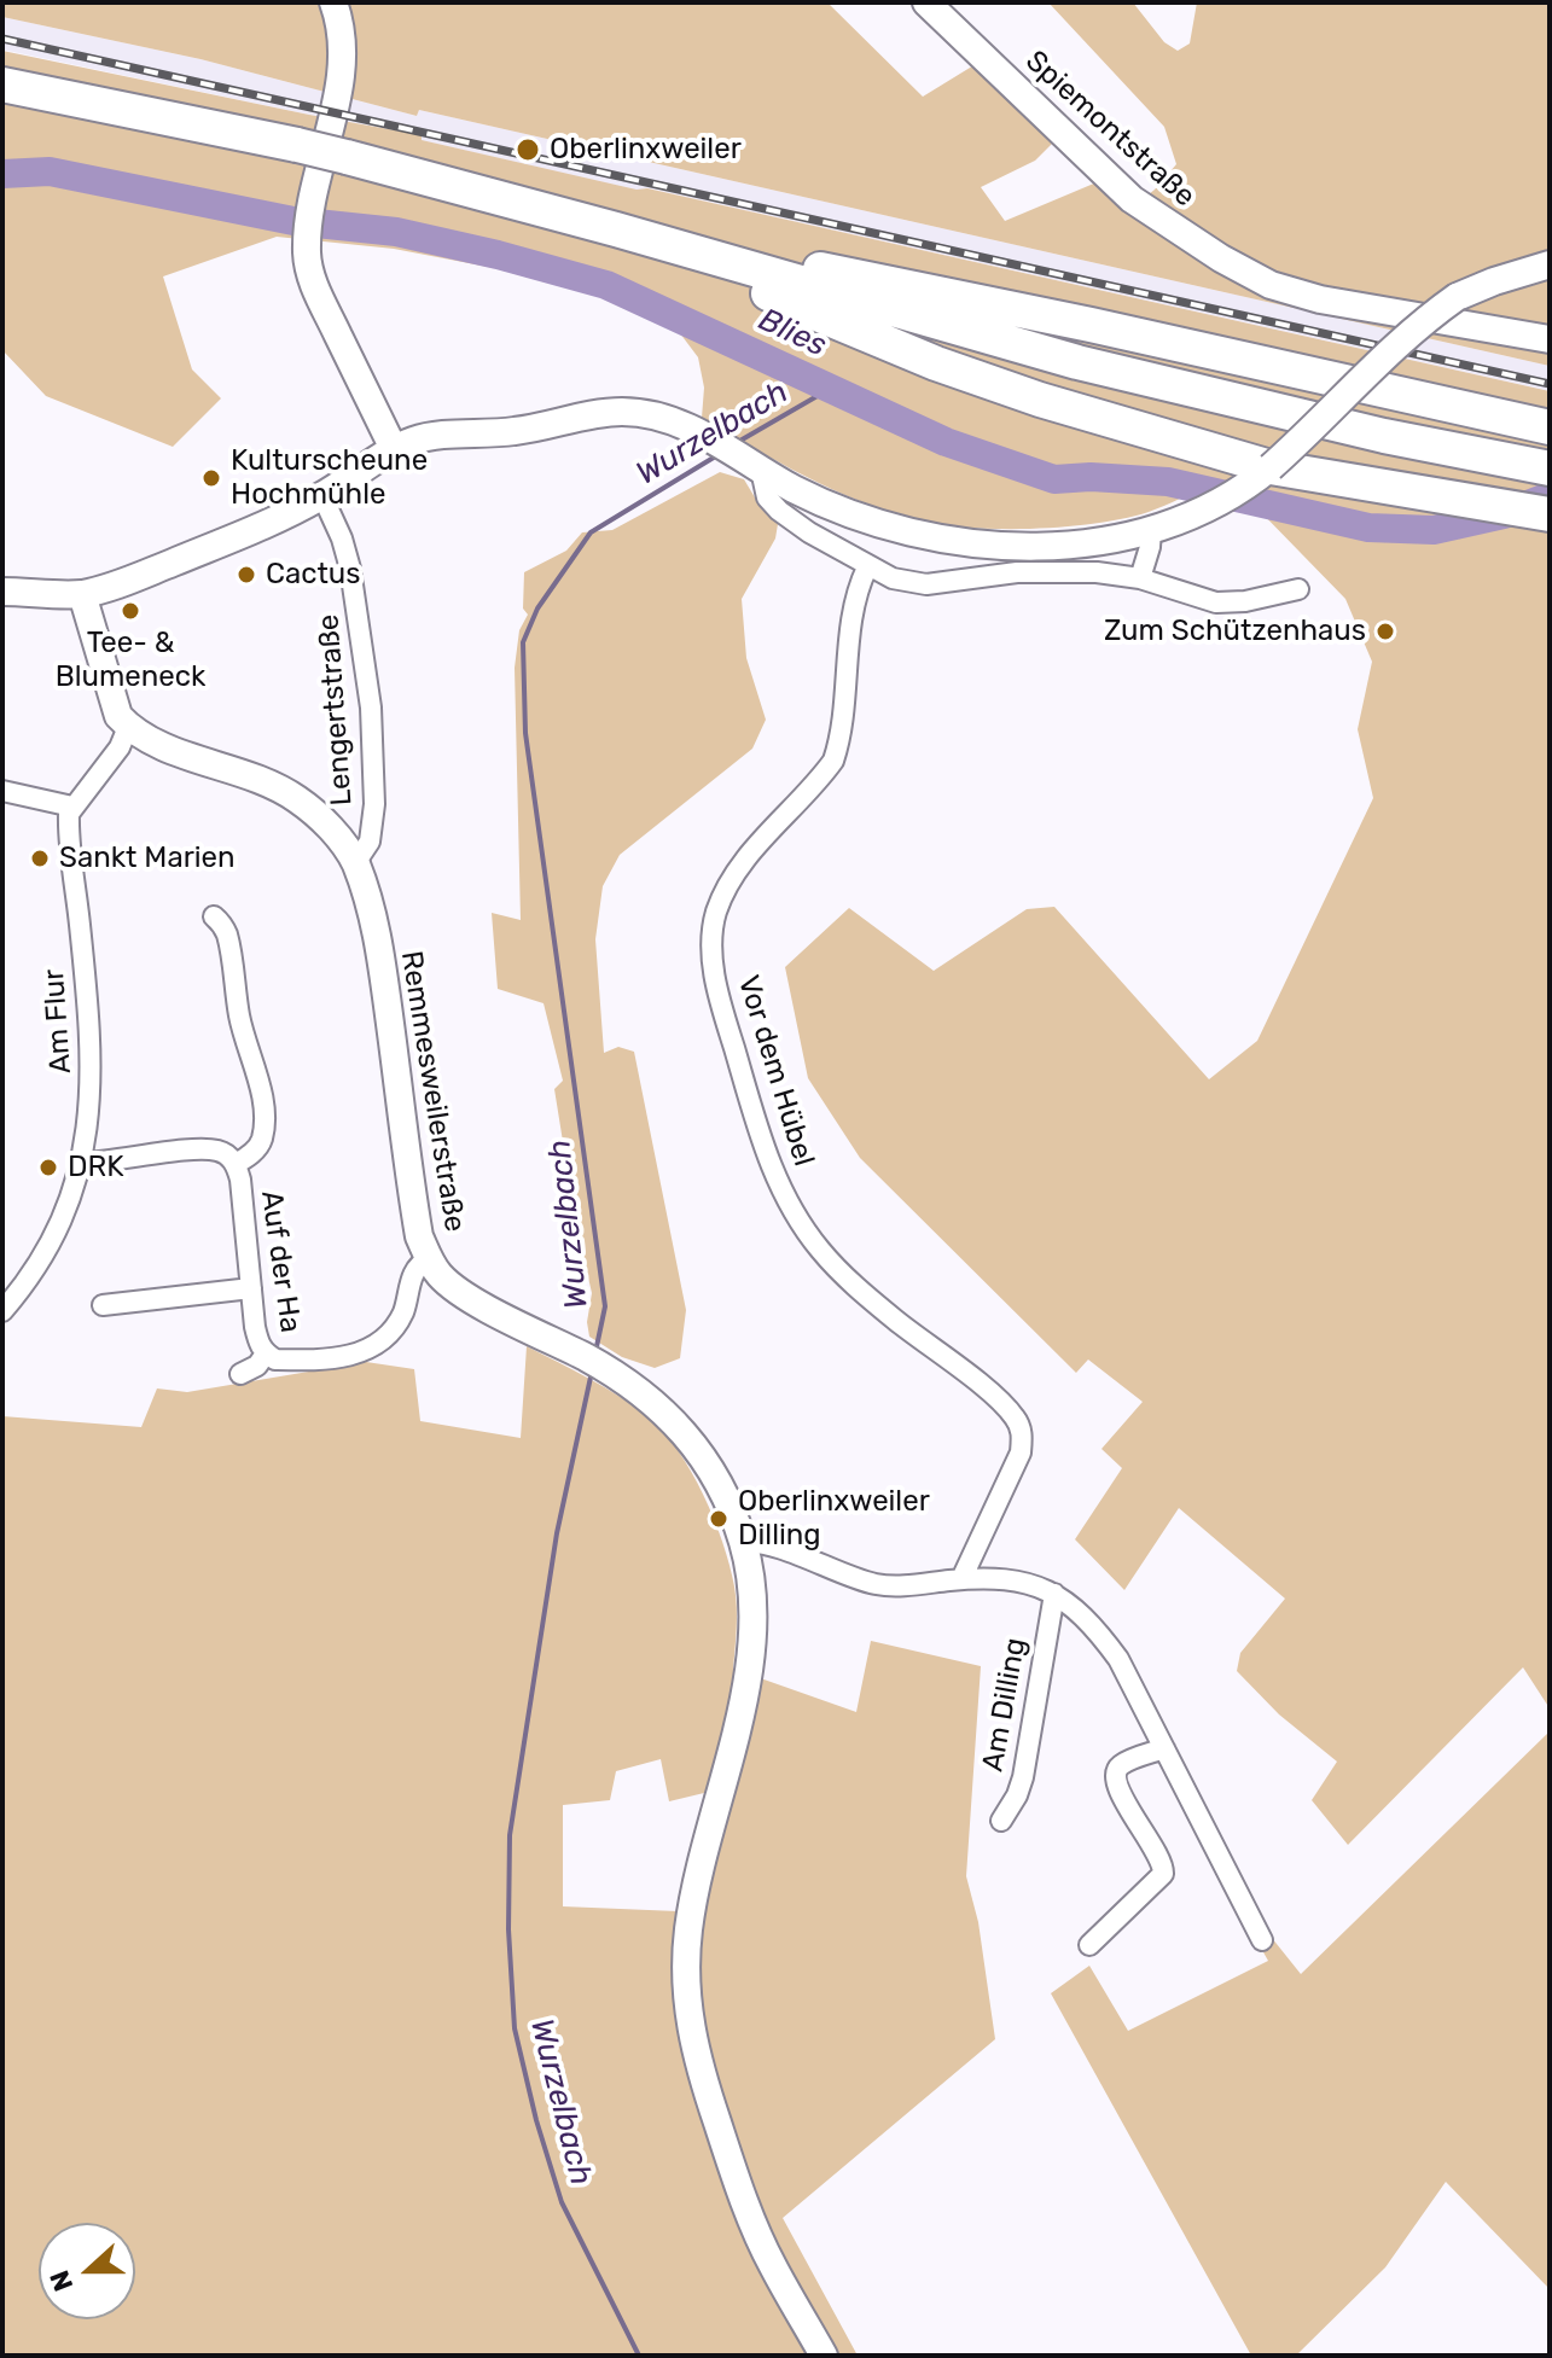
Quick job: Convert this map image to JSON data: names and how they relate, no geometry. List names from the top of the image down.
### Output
{
  "streets": {
    "main road": ["Spiemontstraße", "Remmesweilerstraße"],
    "street": [
      "Lengertstraße",
      "Am Flur",
      "Vor dem Hübel",
      "Auf der Ha",
      "Am Dilling"
    ]
  },
  "crossings": [
    ["Lengertstraße", "Remmesweilerstraße"],
    ["Am Flur", "Auf der Ha"],
    ["Remmesweilerstraße", "Auf der Ha"]
  ],
  "water": ["Blies", "Wurzelbach"],
  "places": [
    "Oberlinxweiler",
    "Kulturscheune Hochmühle",
    "Cactus",
    "Tee- & Blumeneck",
    "Zum Schützenhaus",
    "Sankt Marien",
    "DRK",
    "Oberlinxweiler Dilling"
  ],
  "north": "left"
}
